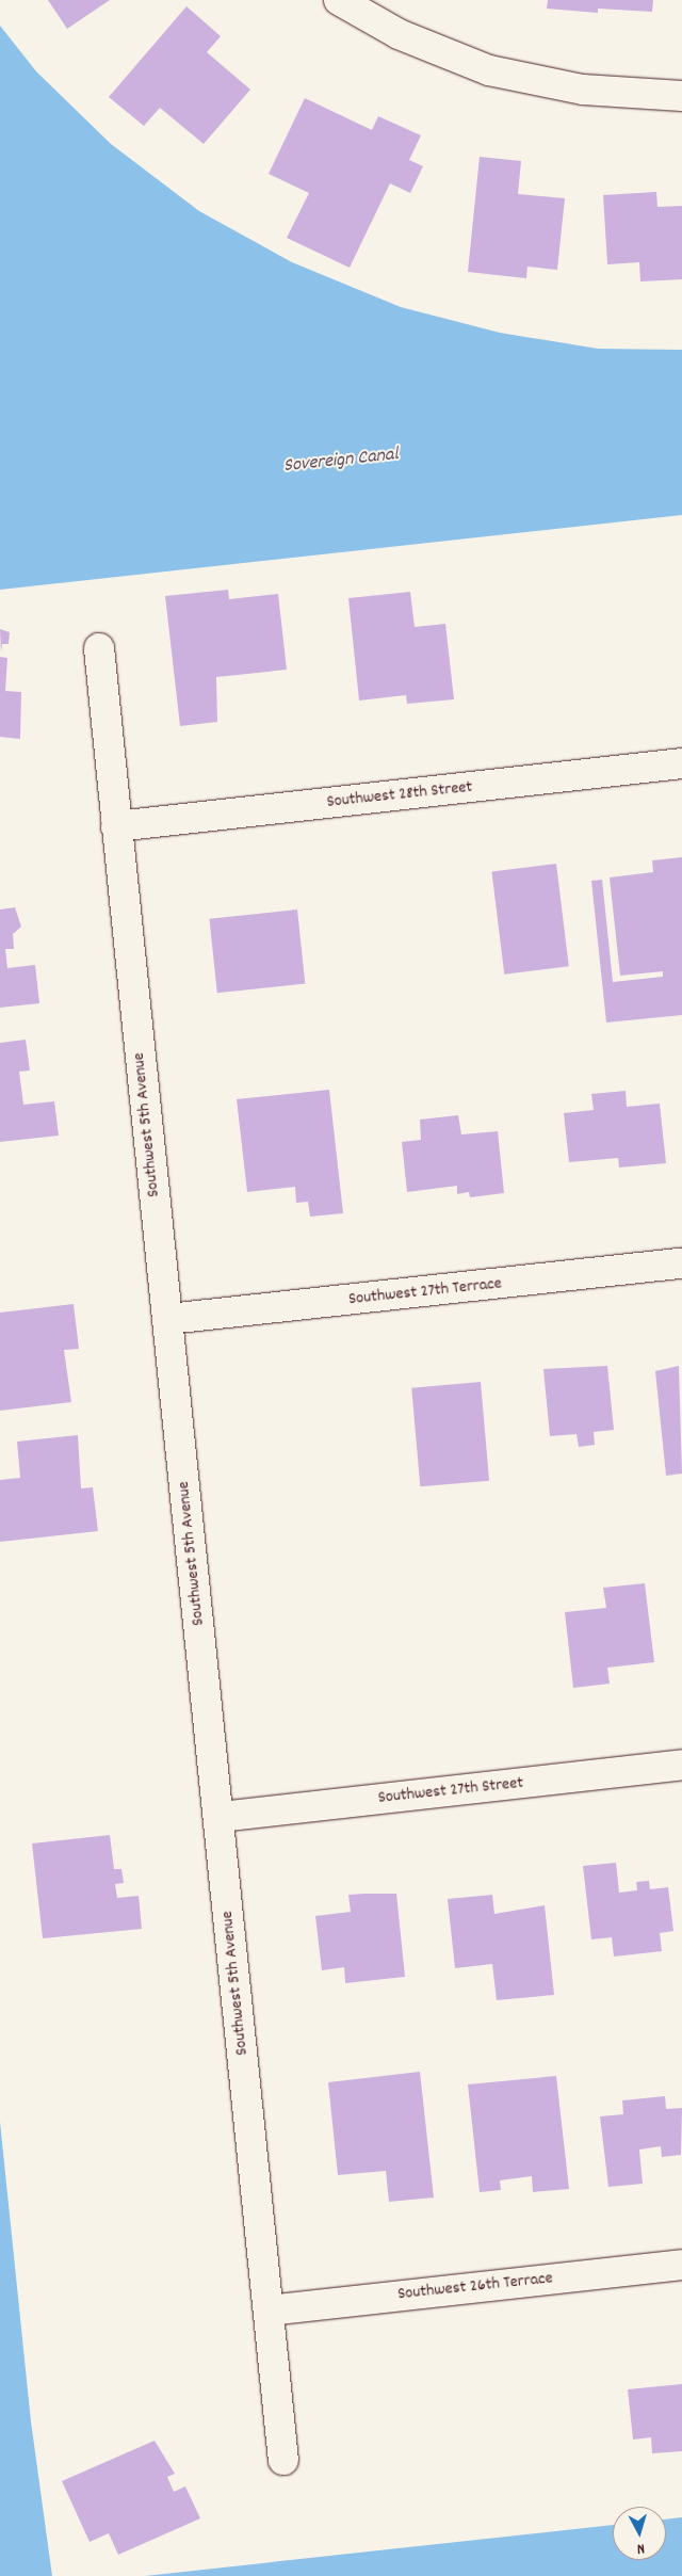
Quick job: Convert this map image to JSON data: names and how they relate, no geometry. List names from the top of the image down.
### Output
{
  "streets": {
    "street": [
      "Southwest 28th Street",
      "Southwest 5th Avenue",
      "Southwest 27th Terrace",
      "Southwest 27th Street",
      "Southwest 26th Terrace"
    ]
  },
  "crossings": [
    ["Southwest 28th Street", "Southwest 5th Avenue"],
    ["Southwest 5th Avenue", "Southwest 27th Terrace"],
    ["Southwest 5th Avenue", "Southwest 27th Street"],
    ["Southwest 5th Avenue", "Southwest 26th Terrace"]
  ],
  "water": ["Sovereign Canal"],
  "north": "bottom"
}
